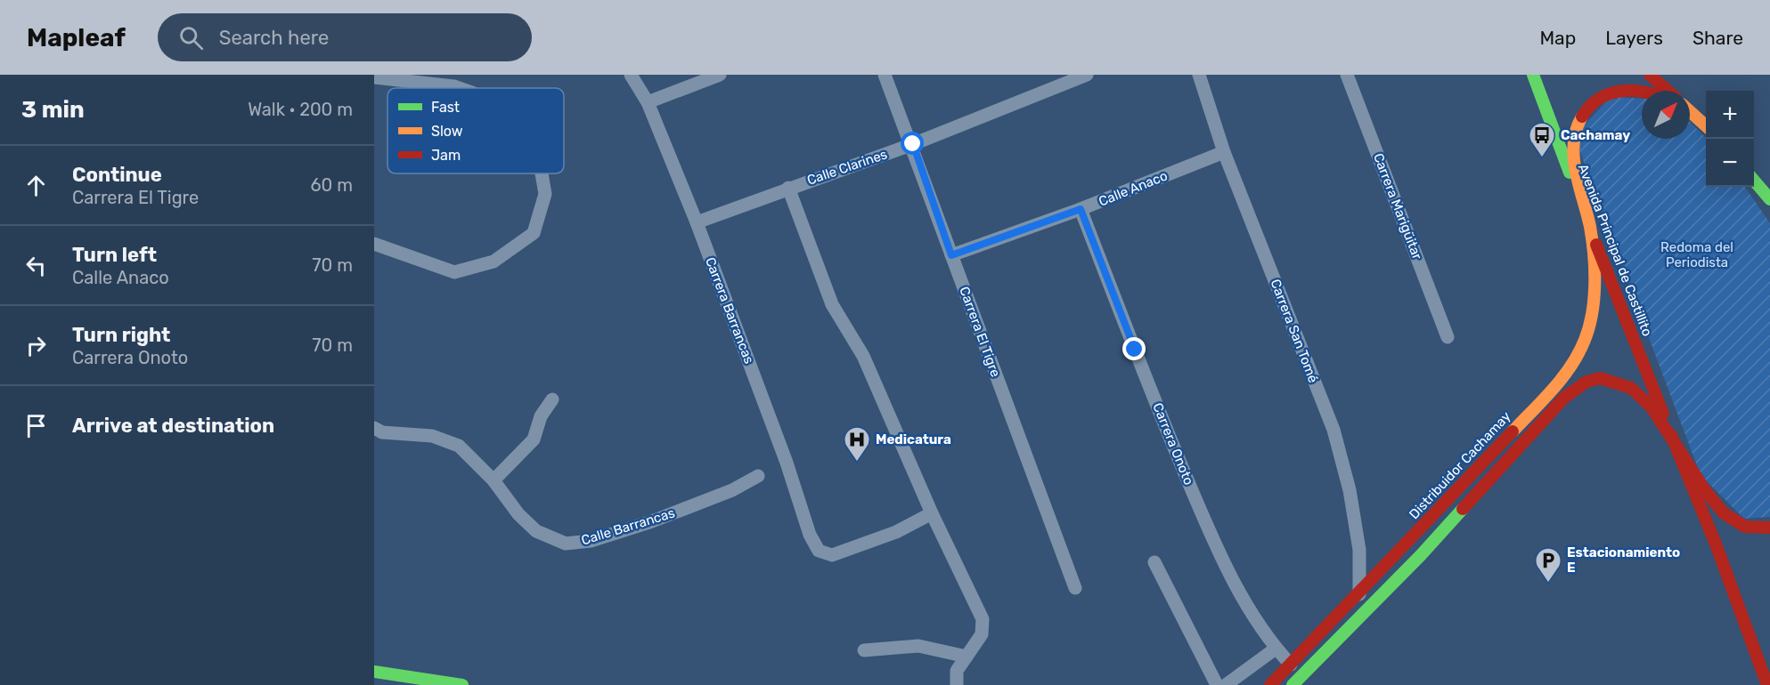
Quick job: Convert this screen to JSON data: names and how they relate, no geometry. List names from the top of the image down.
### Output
{
  "streets": {
    "main road": ["Avenida Principal de Castillito", "Distribuidor Cachamay"],
    "street": [
      "Calle Clarines",
      "Calle Anaco",
      "Carrera Marigüitar",
      "Carrera Barrancas",
      "Carrera San Tomé",
      "Carrera El Tigre",
      "Carrera Onoto",
      "Calle Barrancas"
    ]
  },
  "crossings": [
    ["Calle Clarines", "Carrera Barrancas"],
    ["Calle Clarines", "Carrera El Tigre"],
    ["Calle Anaco", "Carrera San Tomé"],
    ["Calle Anaco", "Carrera El Tigre"],
    ["Calle Anaco", "Carrera Onoto"],
    ["Avenida Principal de Castillito", "Distribuidor Cachamay"],
    ["Carrera San Tomé", "Distribuidor Cachamay"],
    ["Carrera Onoto", "Distribuidor Cachamay"]
  ],
  "parks": ["Redoma del Periodista"],
  "places": {
    "bus stop": ["Cachamay"],
    "hospital": ["Medicatura"],
    "parking": ["Estacionamiento E"]
  },
  "legend": ["Fast", "Slow", "Jam"],
  "north": "top right",
  "page": {
    "header": "Mapleaf",
    "search": "Search here",
    "nav": ["Map", "Layers", "Share"],
    "heading": ["3 min", "Walk · 200 m"],
    "map_buttons": ["+", "−"],
    "list": [
      ["Continue", "Carrera El Tigre", "60 m"],
      ["Turn left", "Calle Anaco", "70 m"],
      ["Turn right", "Carrera Onoto", "70 m"],
      "Arrive at destination"
    ]
  }
}
